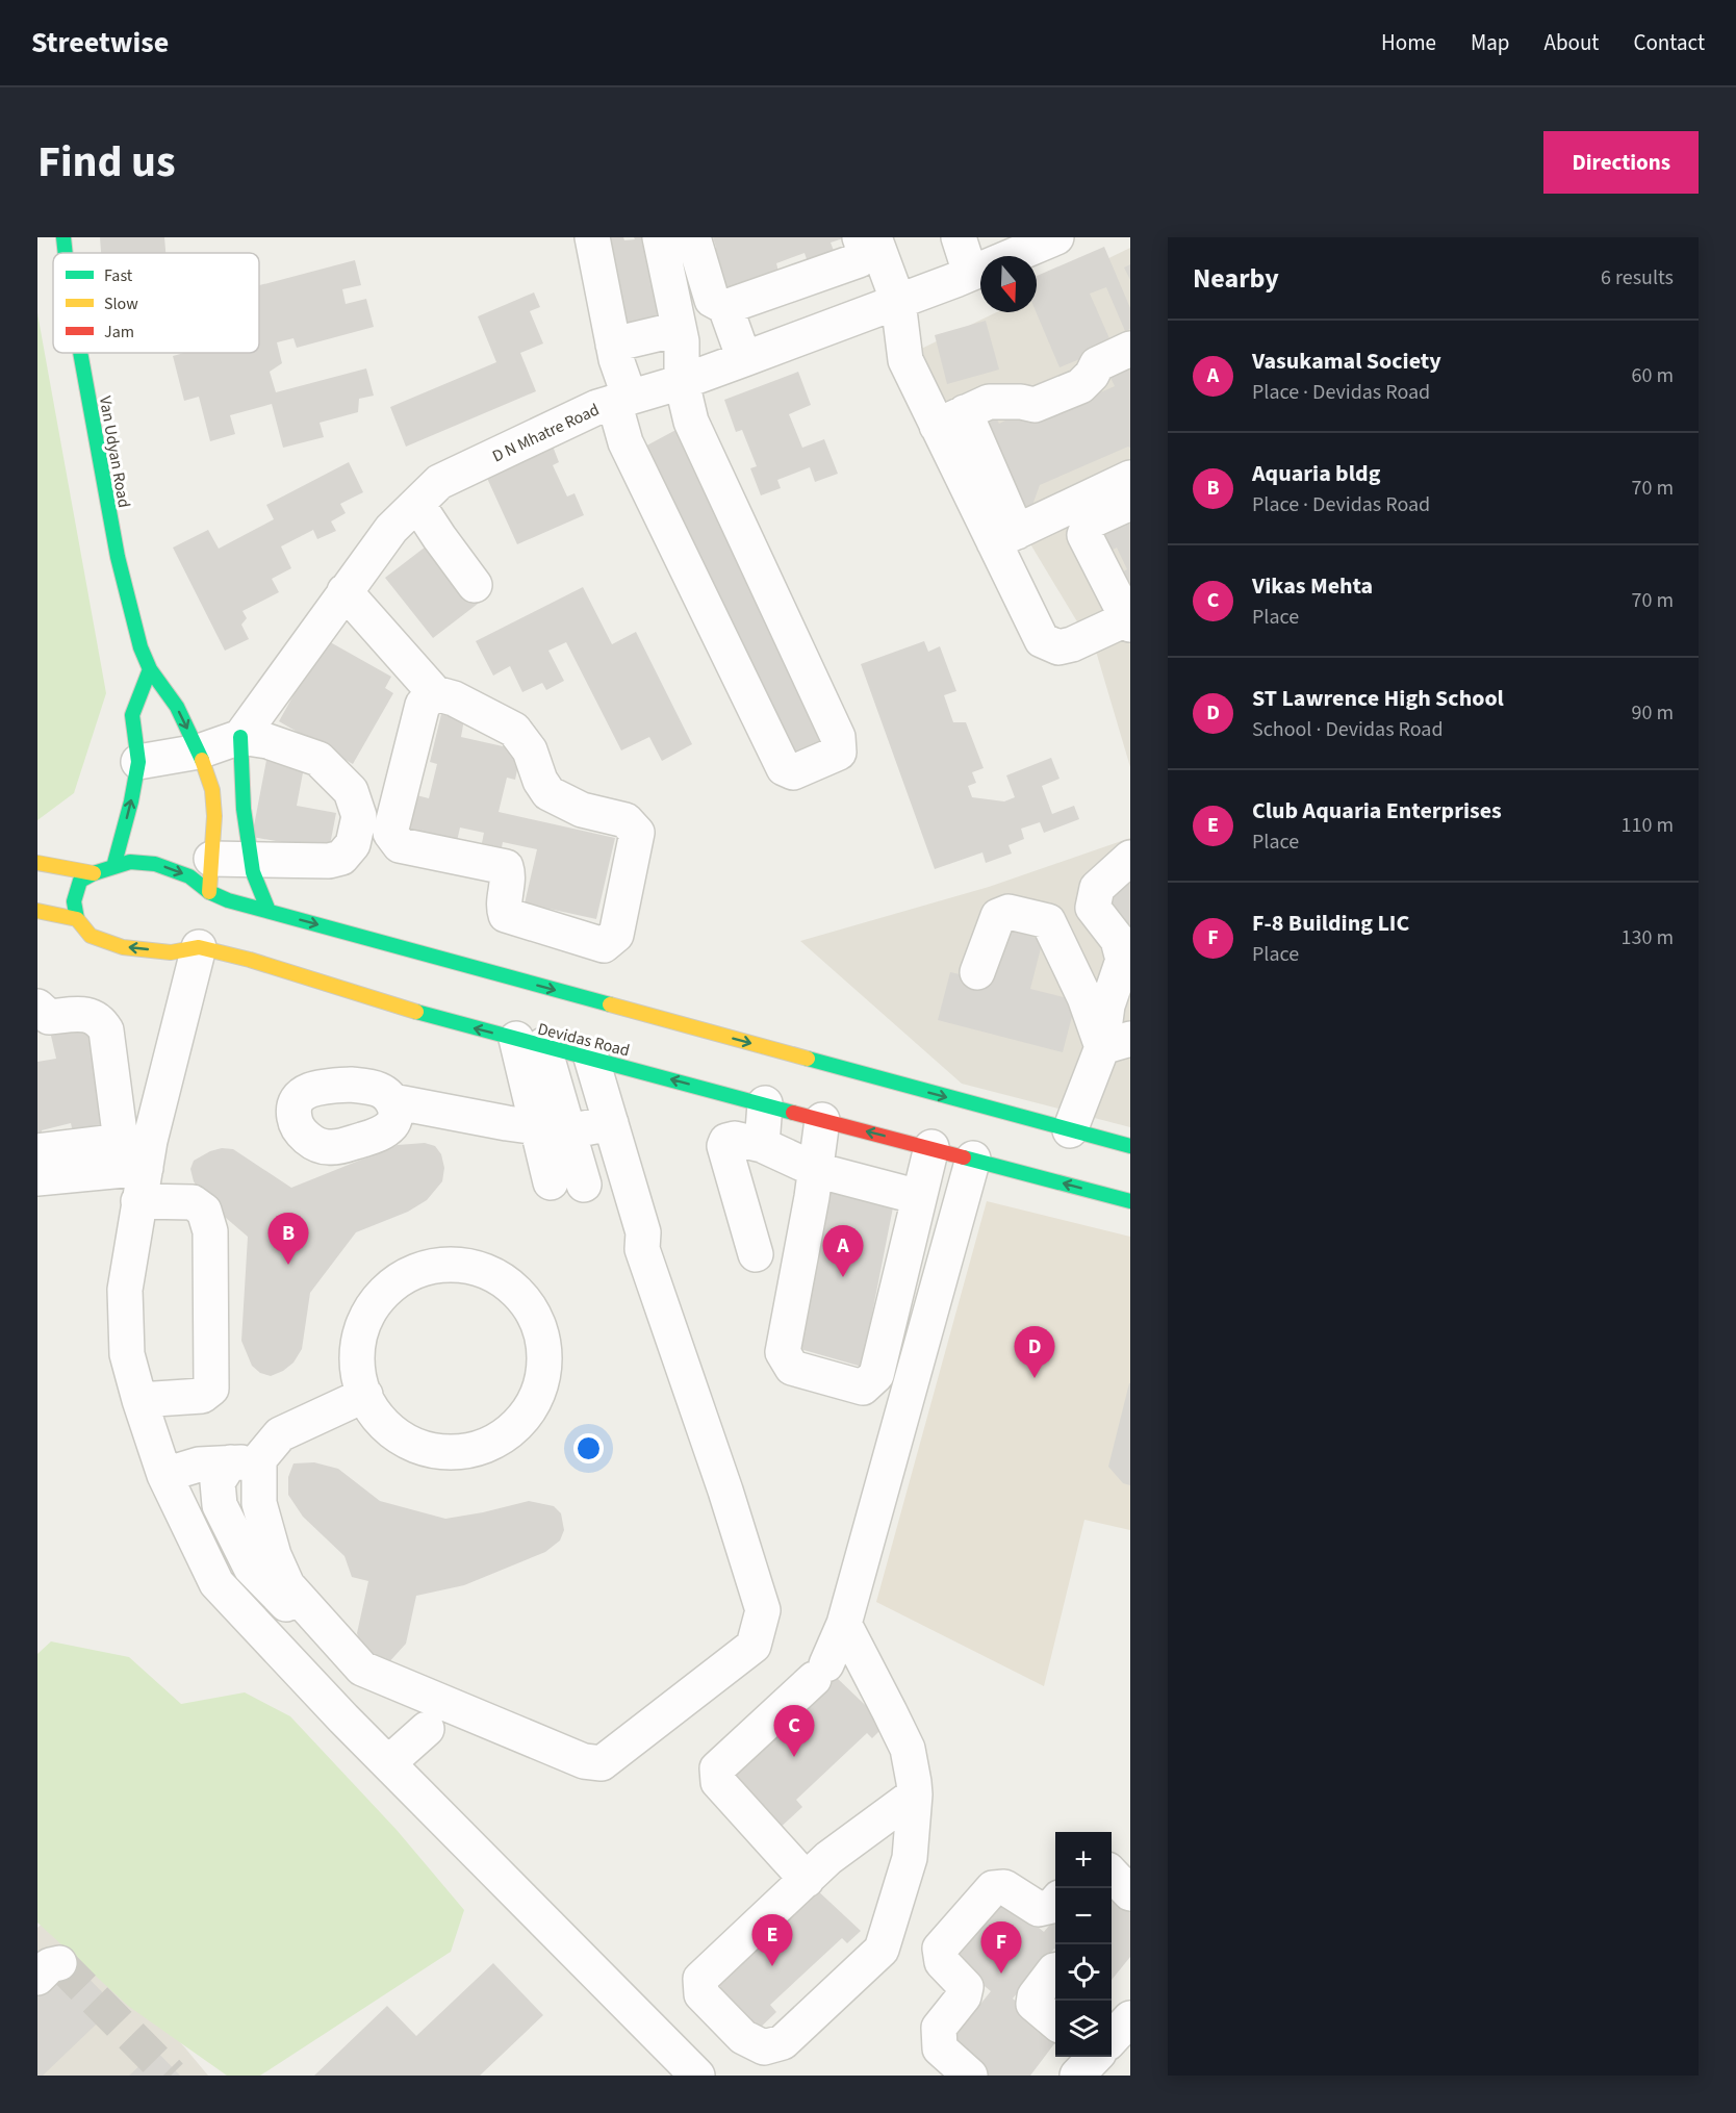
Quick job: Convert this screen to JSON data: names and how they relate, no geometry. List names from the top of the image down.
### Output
{
  "streets": {
    "main road": ["Van Udyan Road", "Devidas Road"],
    "street": ["D N Mhatre Road"]
  },
  "legend": ["Fast", "Slow", "Jam"],
  "north": "bottom",
  "page": {
    "header": "Streetwise",
    "nav": [
      "Home",
      "Map",
      "About",
      "Contact"
    ],
    "title": "Find us",
    "buttons": "Directions",
    "heading": ["Nearby", "6 results"],
    "list": [
      {
        "mark": "A",
        "name": "Vasukamal Society",
        "note": "Place · Devidas Road",
        "value": "60 m"
      },
      {
        "mark": "B",
        "name": "Aquaria bldg",
        "note": "Place · Devidas Road",
        "value": "70 m"
      },
      {
        "mark": "C",
        "name": "Vikas Mehta",
        "note": "Place",
        "value": "70 m"
      },
      {
        "mark": "D",
        "name": "ST Lawrence High School",
        "note": "School · Devidas Road",
        "value": "90 m"
      },
      {
        "mark": "E",
        "name": "Club Aquaria Enterprises",
        "note": "Place",
        "value": "110 m"
      },
      {
        "mark": "F",
        "name": "F-8 Building LIC",
        "note": "Place",
        "value": "130 m"
      }
    ],
    "pins": [
      "B",
      "A",
      "D",
      "C",
      "E",
      "F"
    ],
    "map_buttons": ["+", "−"]
  }
}
